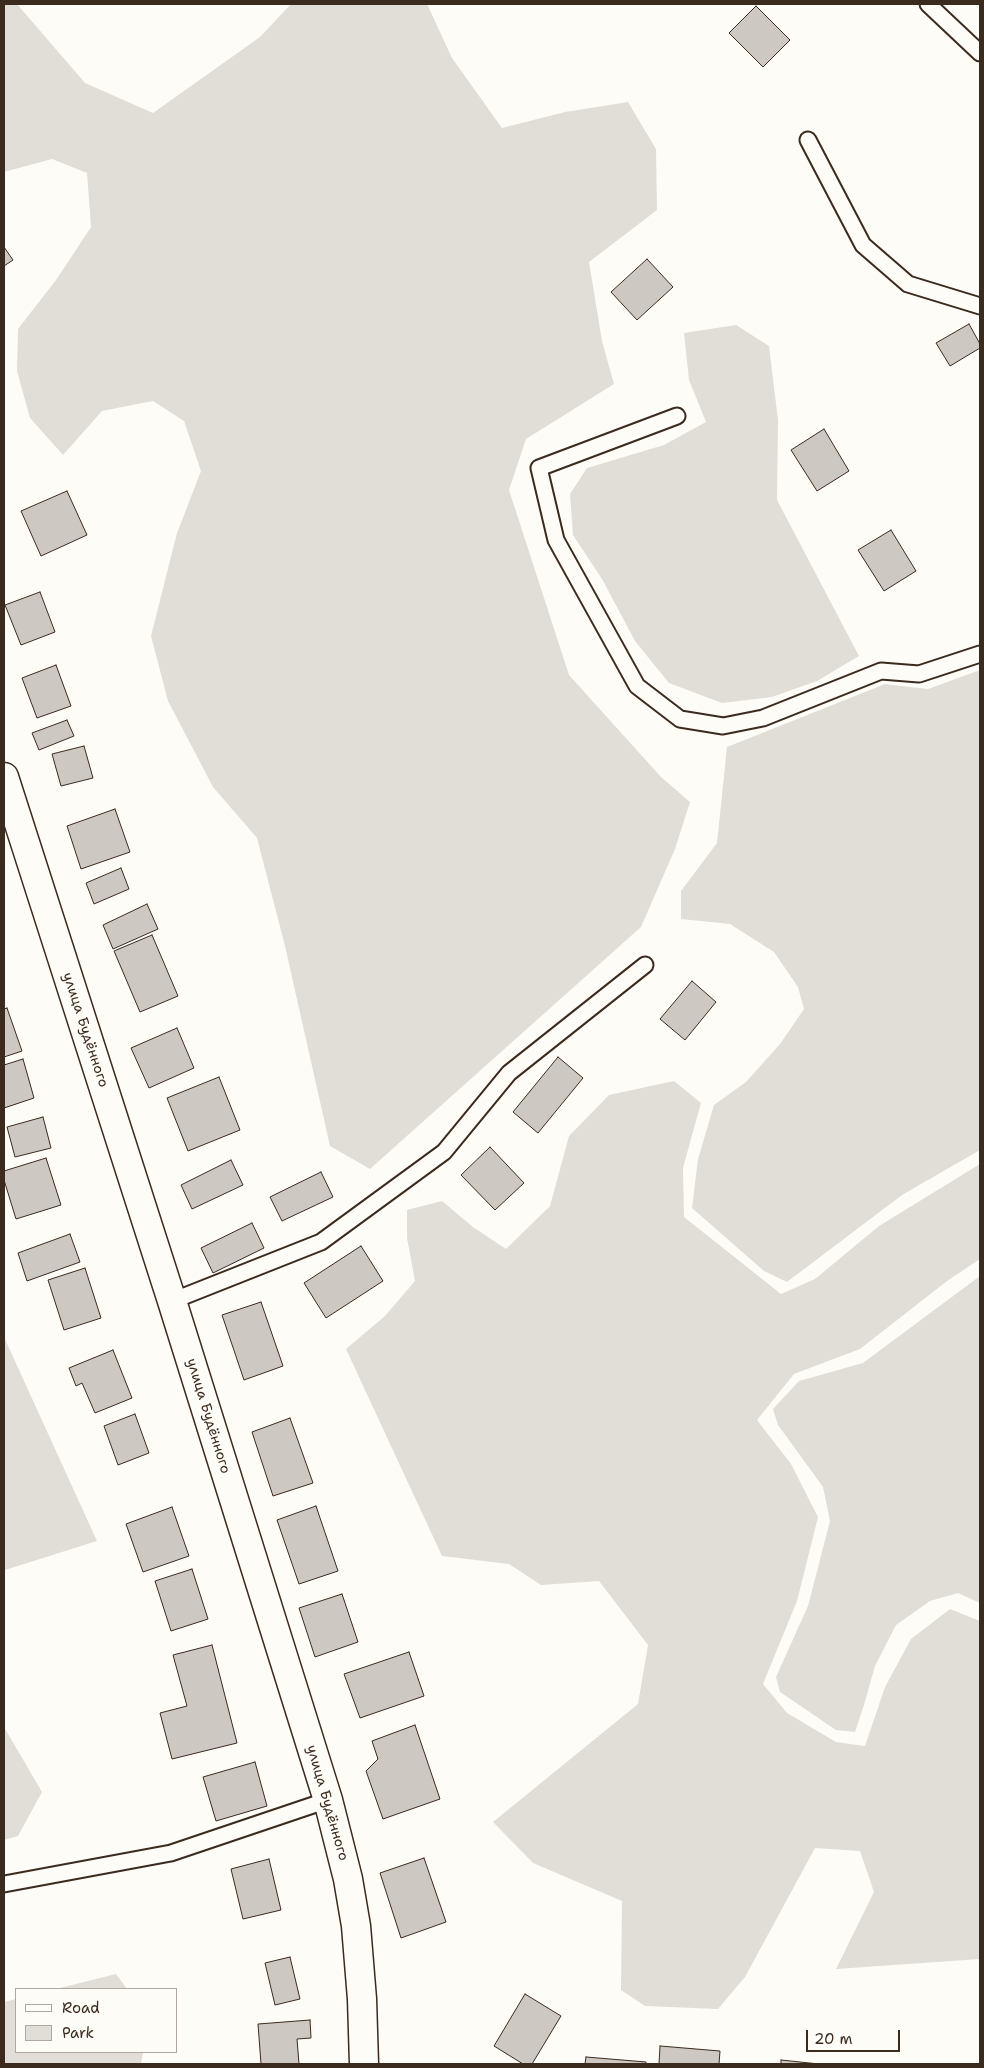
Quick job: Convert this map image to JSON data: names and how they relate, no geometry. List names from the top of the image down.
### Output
{
  "streets": {
    "street": ["улица Будённого"]
  },
  "legend": ["Road", "Park"],
  "scale_bar": "20 m"
}
